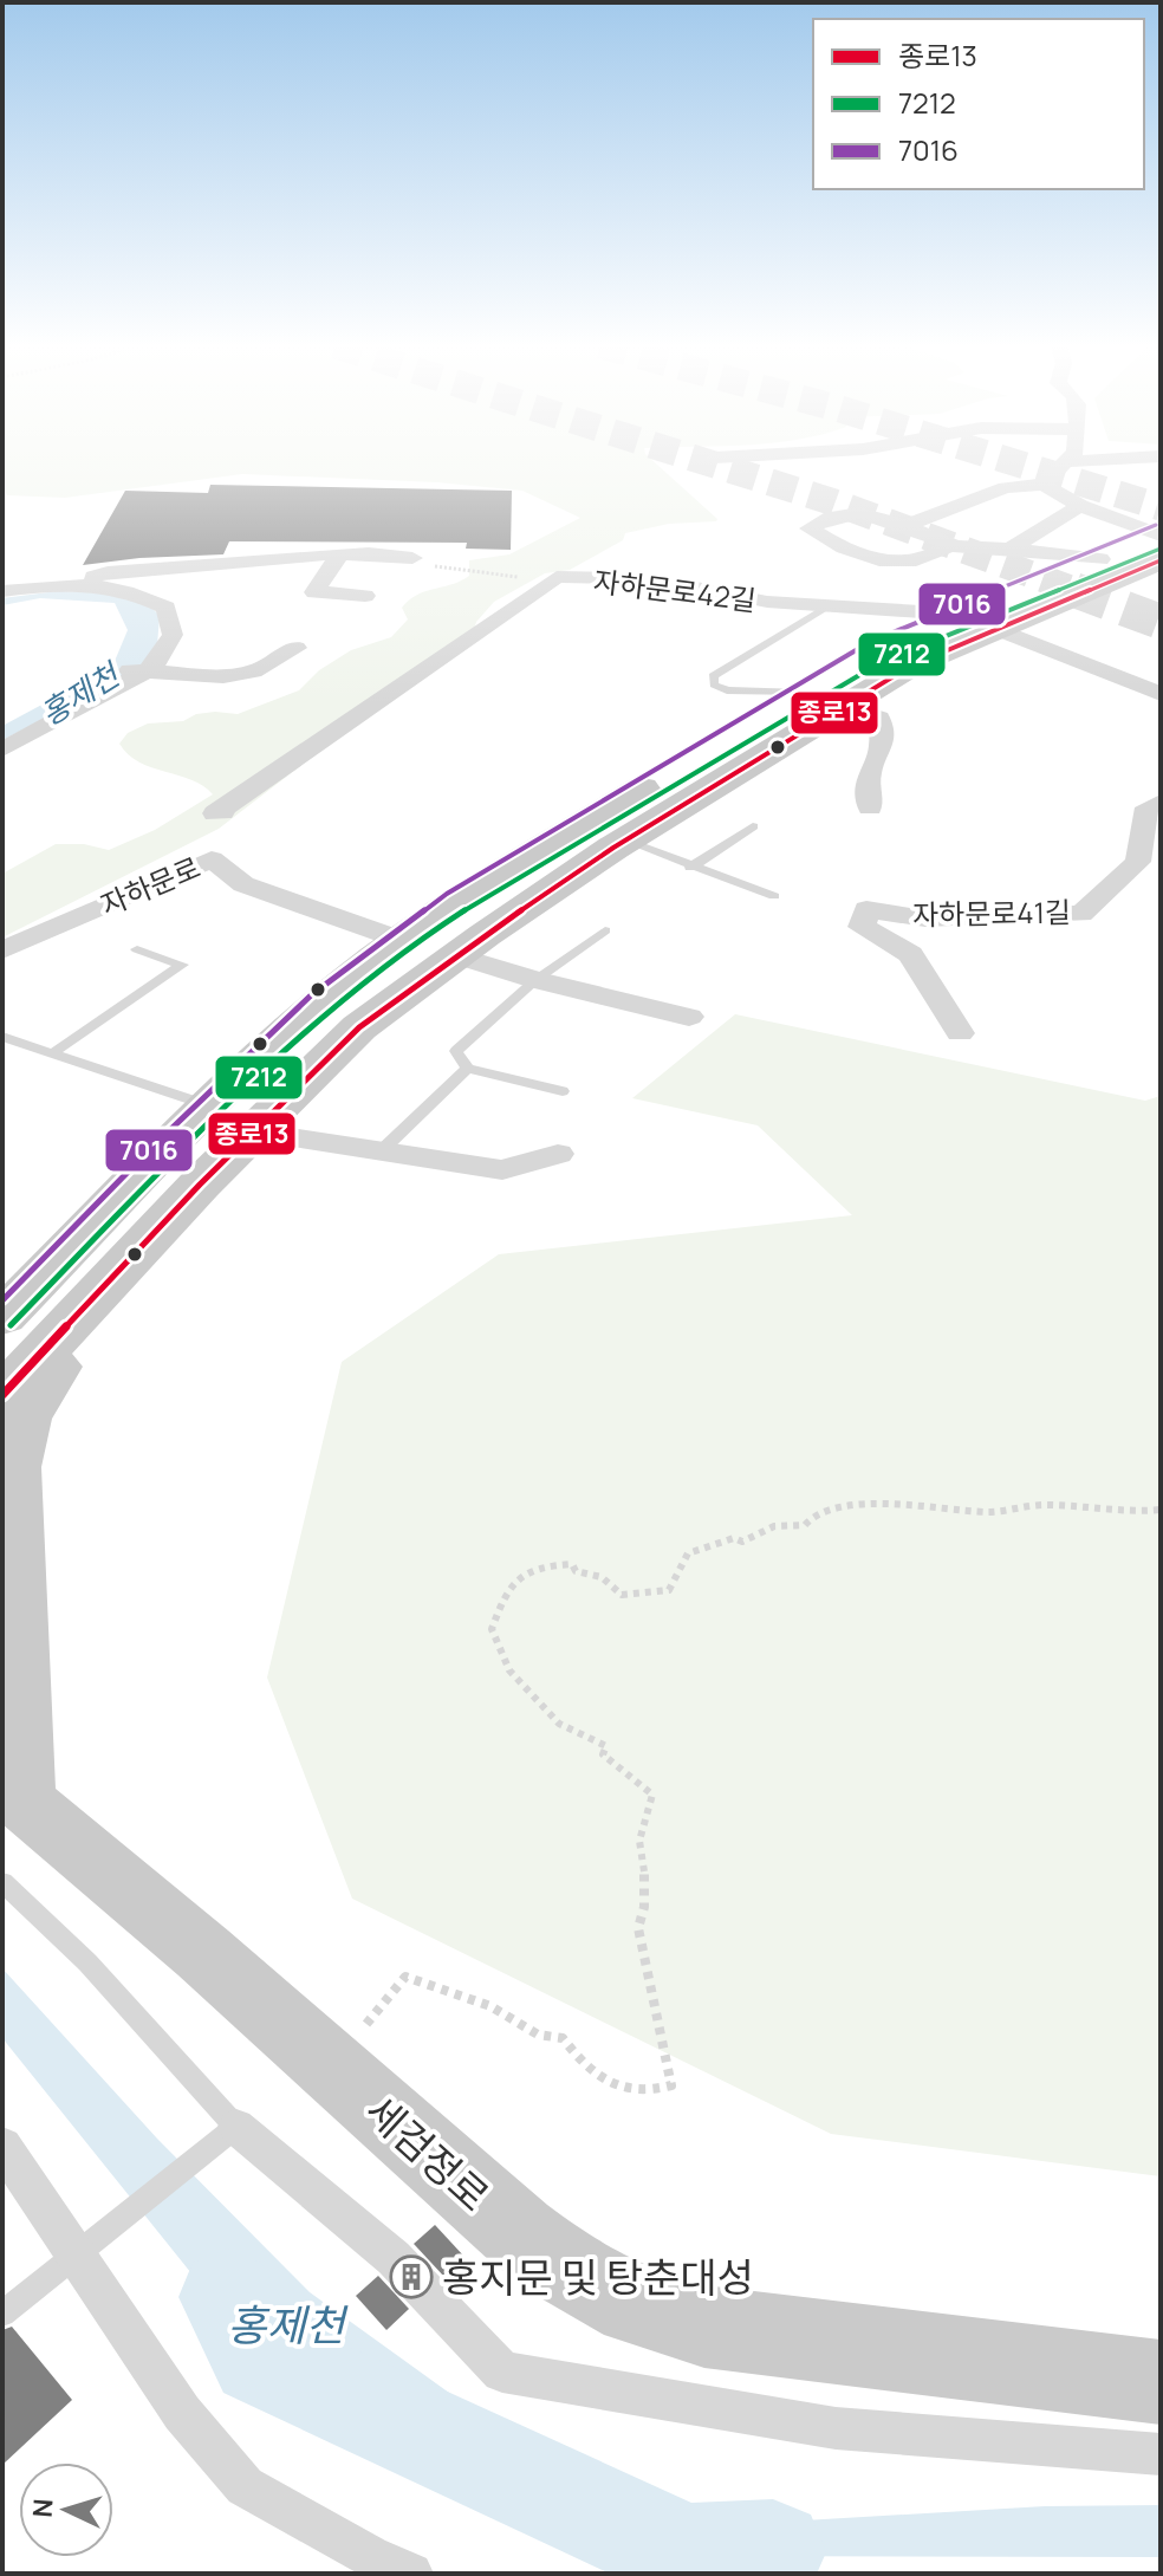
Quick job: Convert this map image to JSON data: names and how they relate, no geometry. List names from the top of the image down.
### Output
{
  "streets": {
    "main road": ["세검정로"],
    "street": ["자하문로42길", "자하문로", "자하문로41길"]
  },
  "crossings": [
    ["자하문로42길", "자하문로"]
  ],
  "water": ["홍제천"],
  "places": {
    "building": ["홍지문 및 탕춘대성"]
  },
  "lines": ["transit line 7016", "transit line 7212", "transit line 종로13"],
  "legend": ["종로13", "7212", "7016"],
  "north": "left"
}
